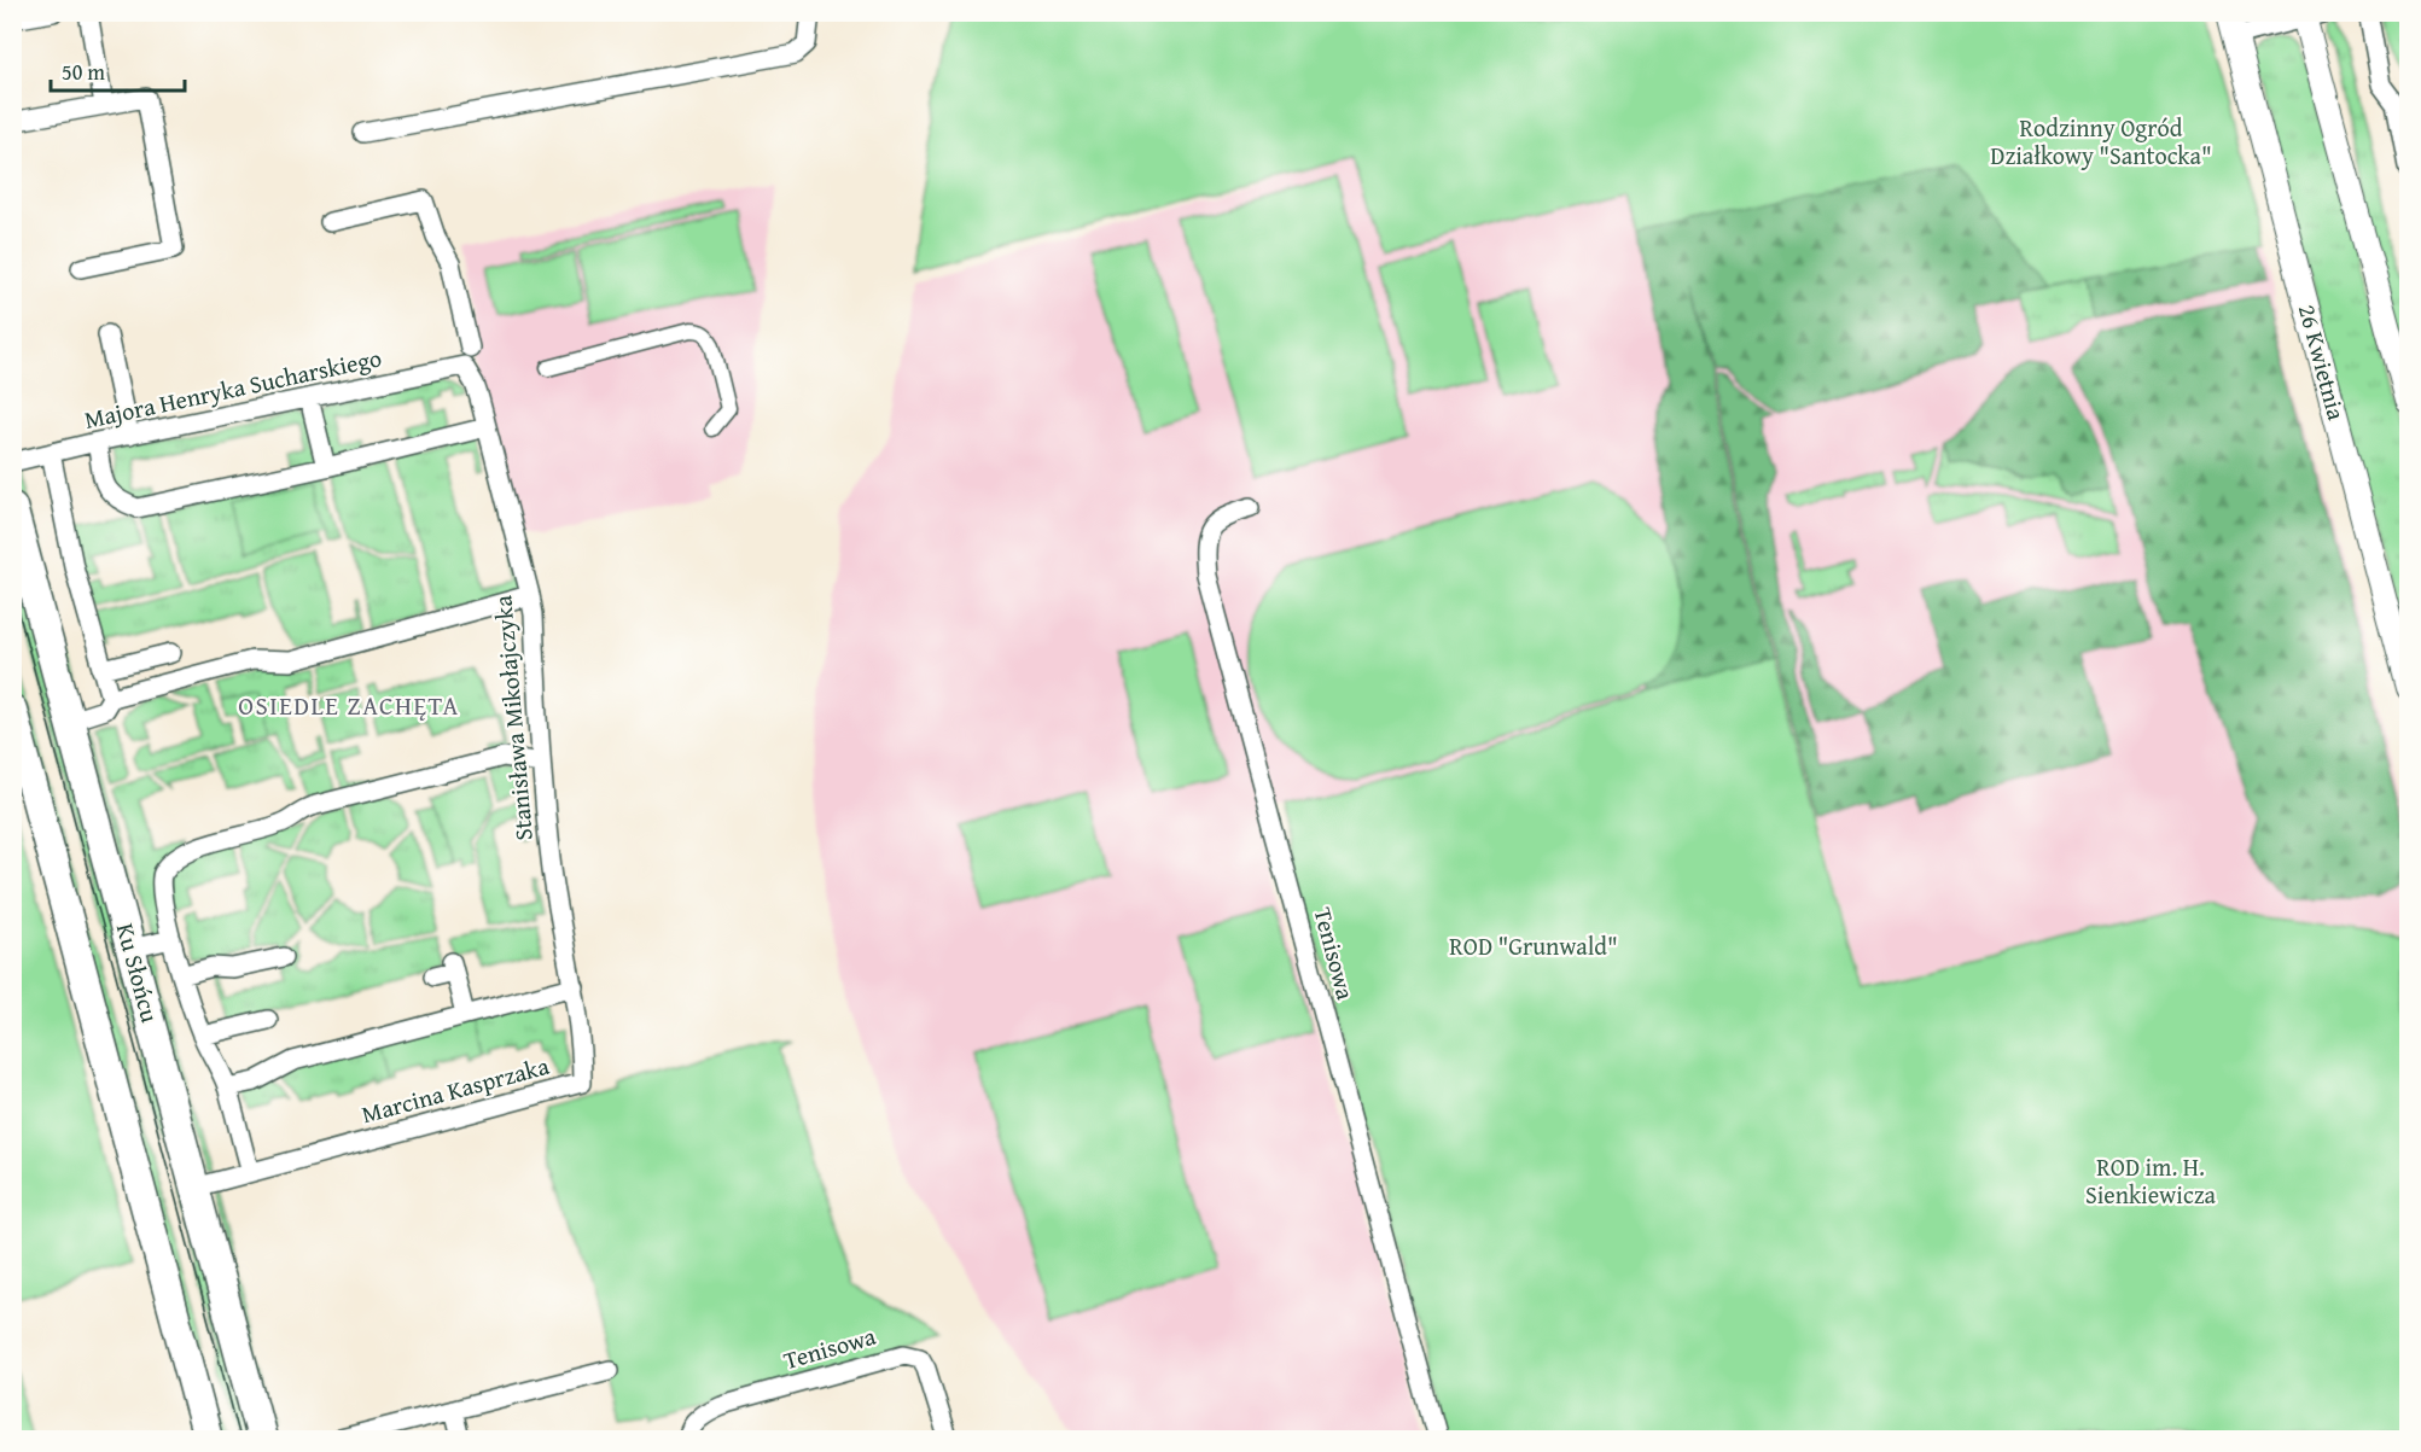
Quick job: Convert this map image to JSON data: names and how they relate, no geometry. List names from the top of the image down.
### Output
{
  "streets": {
    "main road": ["Ku Słońcu"],
    "street": [
      "26 Kwietnia",
      "Majora Henryka Sucharskiego",
      "Stanisława Mikołajczyka",
      "Tenisowa",
      "Marcina Kasprzaka"
    ]
  },
  "crossings": [
    ["Majora Henryka Sucharskiego", "Stanisława Mikołajczyka"],
    ["Stanisława Mikołajczyka", "Ku Słońcu"],
    ["Stanisława Mikołajczyka", "Marcina Kasprzaka"],
    ["Ku Słońcu", "Marcina Kasprzaka"]
  ],
  "districts": ["OSIEDLE ZACHĘTA"],
  "parks": ["Rodzinny Ogród Działkowy \"Santocka\"", "ROD \"Grunwald\"", "ROD im. H. Sienkiewicza"],
  "scale_bar": "50 m"
}
